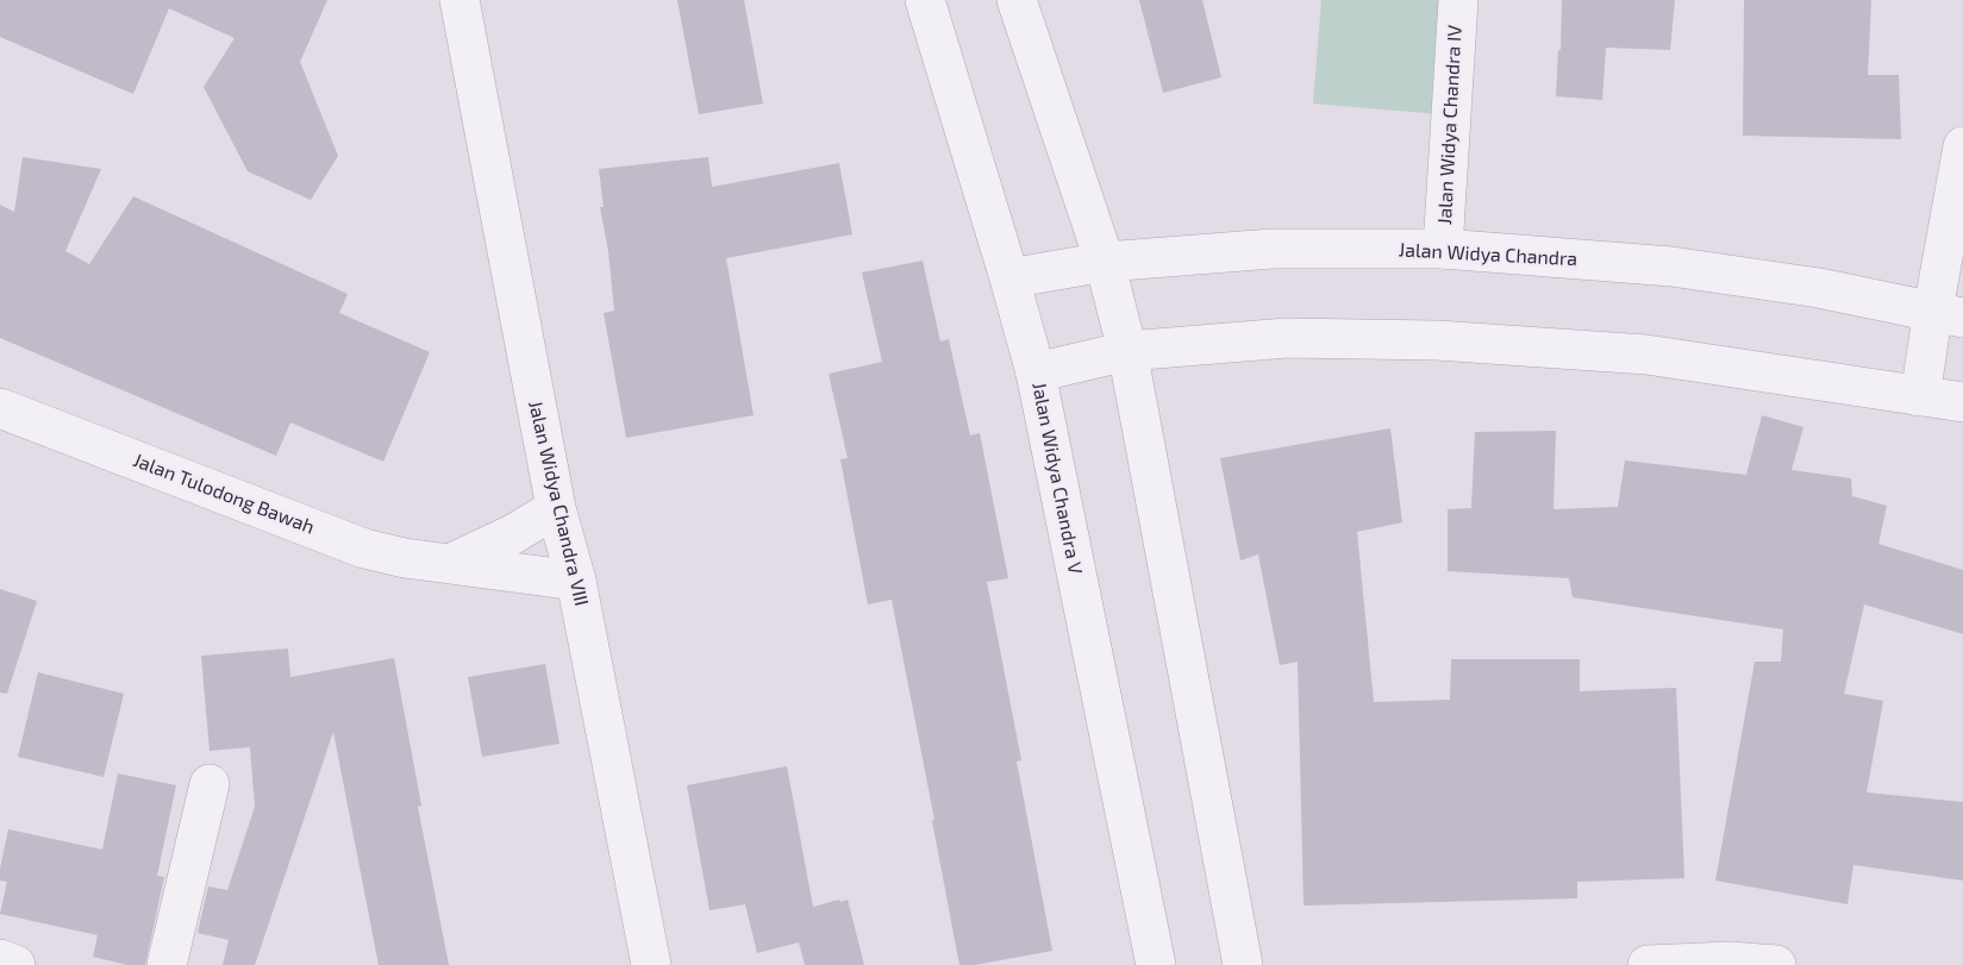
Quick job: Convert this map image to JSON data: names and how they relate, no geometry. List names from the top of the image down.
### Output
{
  "streets": {
    "street": [
      "Jalan Widya Chandra IV",
      "Jalan Widya Chandra",
      "Jalan Widya Chandra V",
      "Jalan Tulodong Bawah",
      "Jalan Widya Chandra VIII"
    ]
  },
  "crossings": [
    ["Jalan Widya Chandra IV", "Jalan Widya Chandra"],
    ["Jalan Widya Chandra", "Jalan Widya Chandra V"],
    ["Jalan Tulodong Bawah", "Jalan Widya Chandra VIII"]
  ]
}
